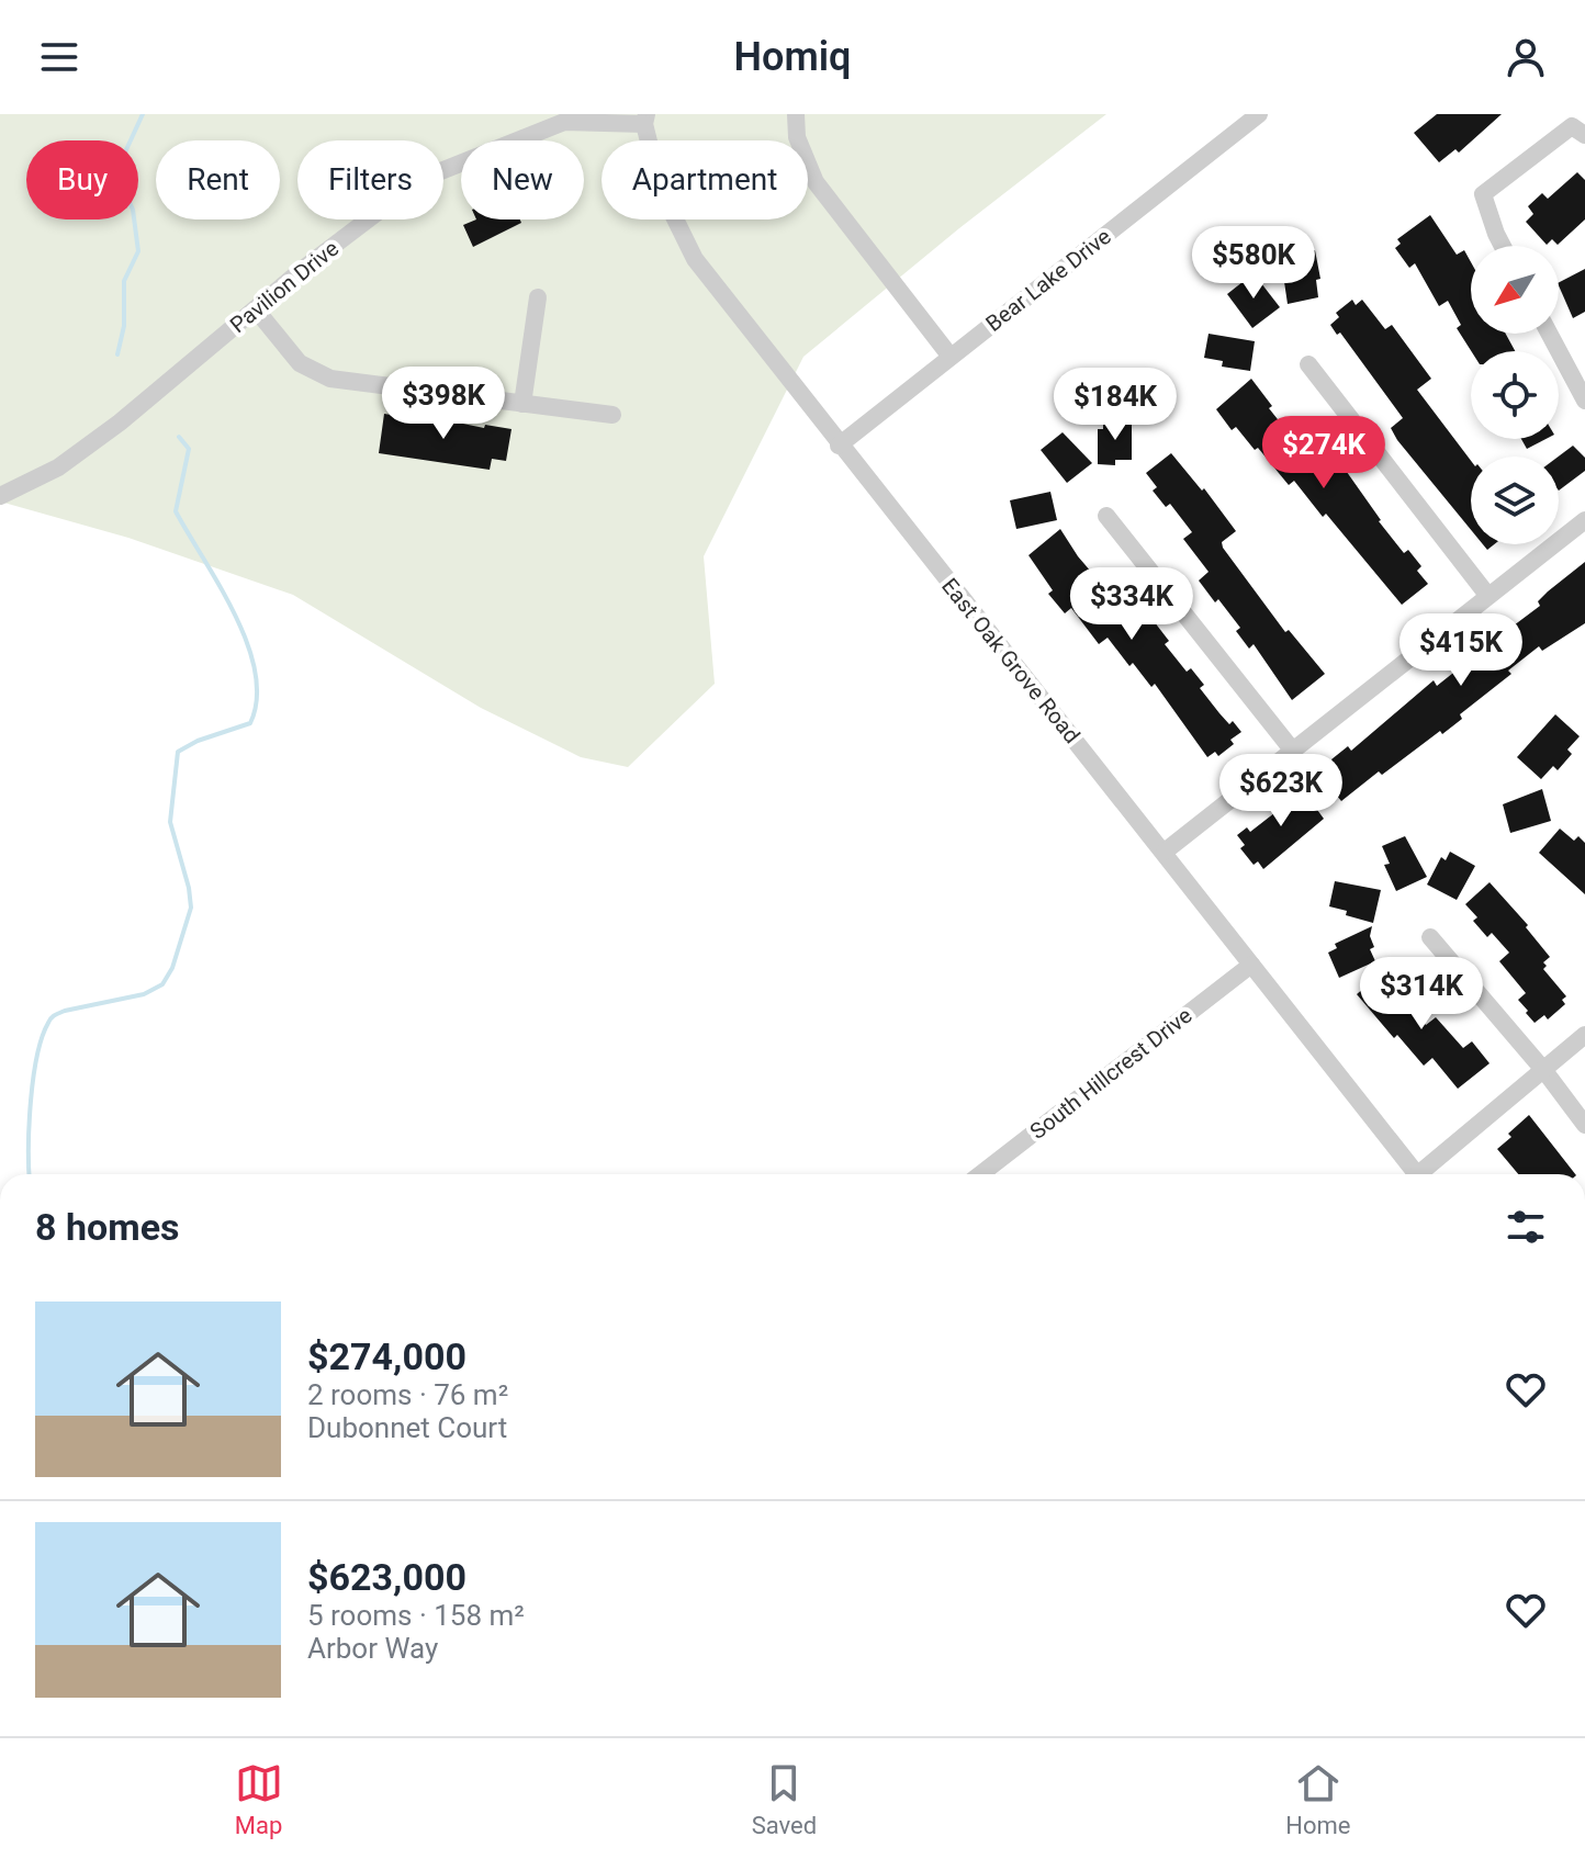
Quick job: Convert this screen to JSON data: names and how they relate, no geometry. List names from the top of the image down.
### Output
{
  "streets": {
    "street": [
      "Bear Lake Drive",
      "Pavilion Drive",
      "East Oak Grove Road",
      "South Hillcrest Drive"
    ]
  },
  "crossings": [
    ["Bear Lake Drive", "East Oak Grove Road"],
    ["Pavilion Drive", "East Oak Grove Road"],
    ["East Oak Grove Road", "South Hillcrest Drive"]
  ],
  "north": "bottom left",
  "page": {
    "header": "Homiq",
    "chip": [
      "Buy",
      "Rent",
      "Filters",
      "New",
      "Apartment"
    ],
    "price": [
      "$580K",
      "$398K",
      "$184K",
      "$274K",
      "$334K",
      "$415K",
      "$623K",
      "$314K"
    ],
    "heading": "8 homes",
    "list": [
      {
        "name": "$274,000",
        "note": "2 rooms · 76 m² · Dubonnet Court"
      },
      {
        "name": "$623,000",
        "note": "5 rooms · 158 m² · Arbor Way"
      }
    ],
    "tabs": ["Map", "Saved", "Home"]
  }
}
